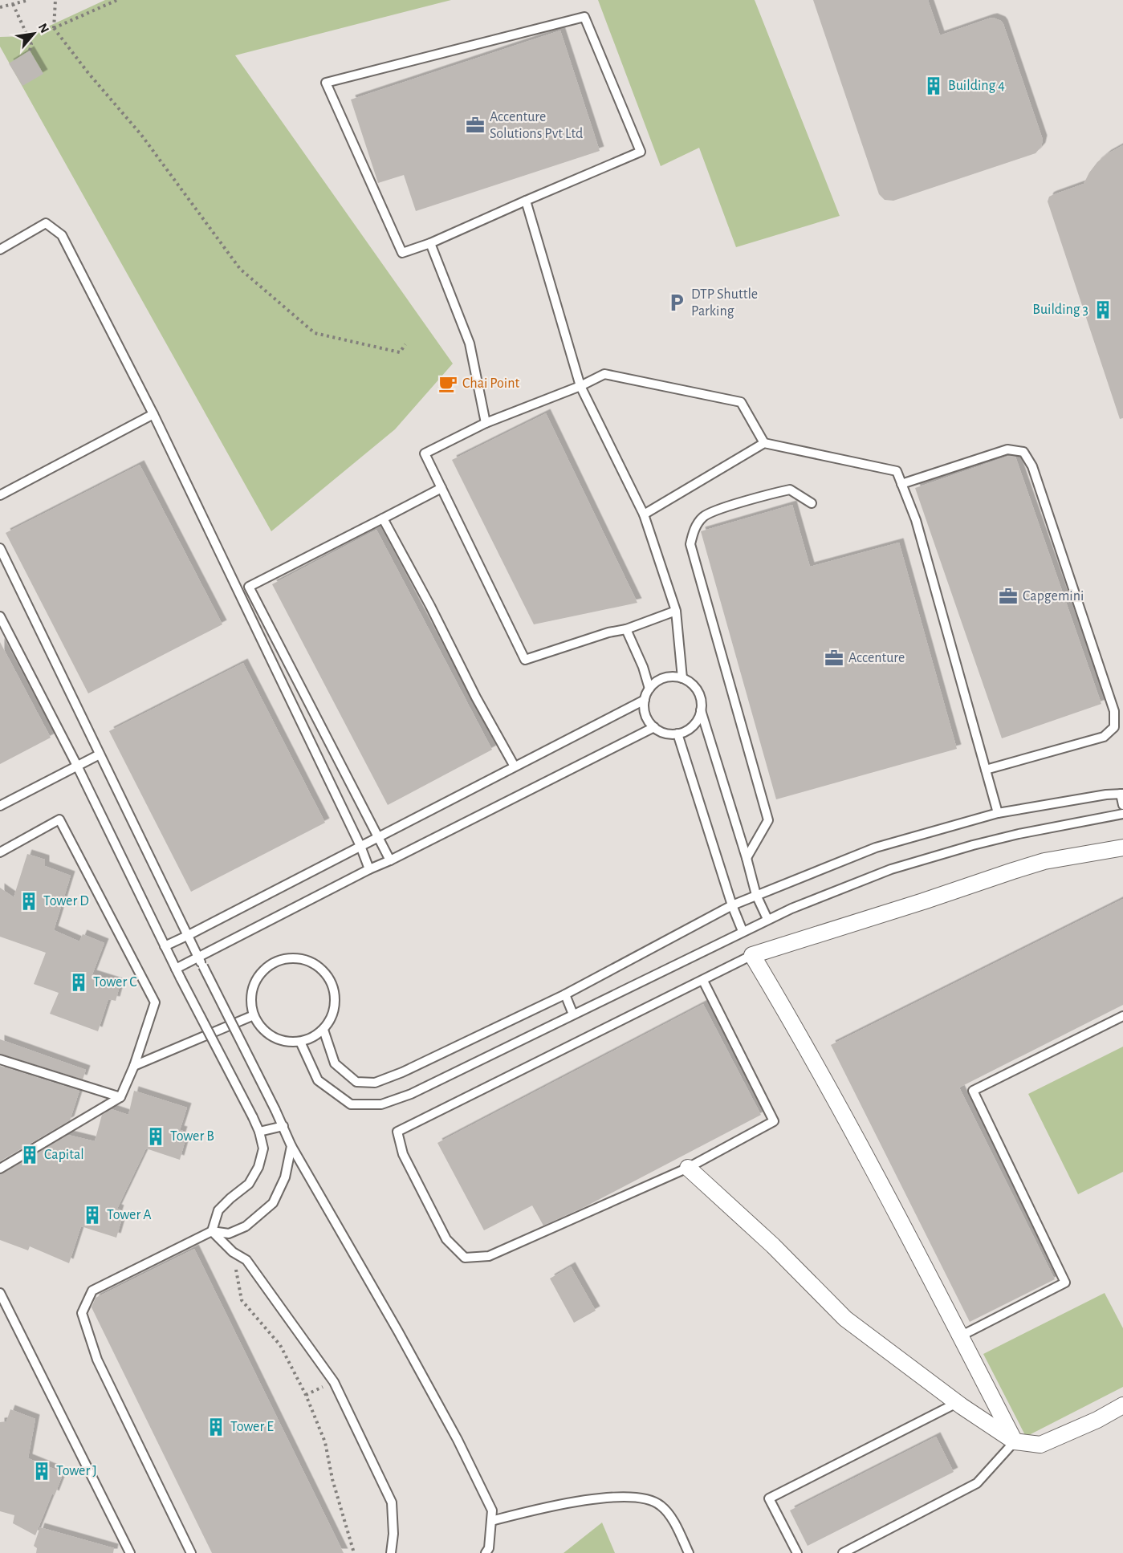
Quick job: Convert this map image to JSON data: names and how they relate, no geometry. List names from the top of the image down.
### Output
{
  "places": {
    "building": [
      "Building 4",
      "Building 3",
      "Tower D",
      "Tower C",
      "Tower B",
      "Capital",
      "Tower A",
      "Tower E",
      "Tower J"
    ],
    "office": ["Accenture Solutions Pvt Ltd", "Capgemini", "Accenture"],
    "parking": ["DTP Shuttle Parking"],
    "cafe": ["Chai Point"]
  },
  "north": "top right"
}
